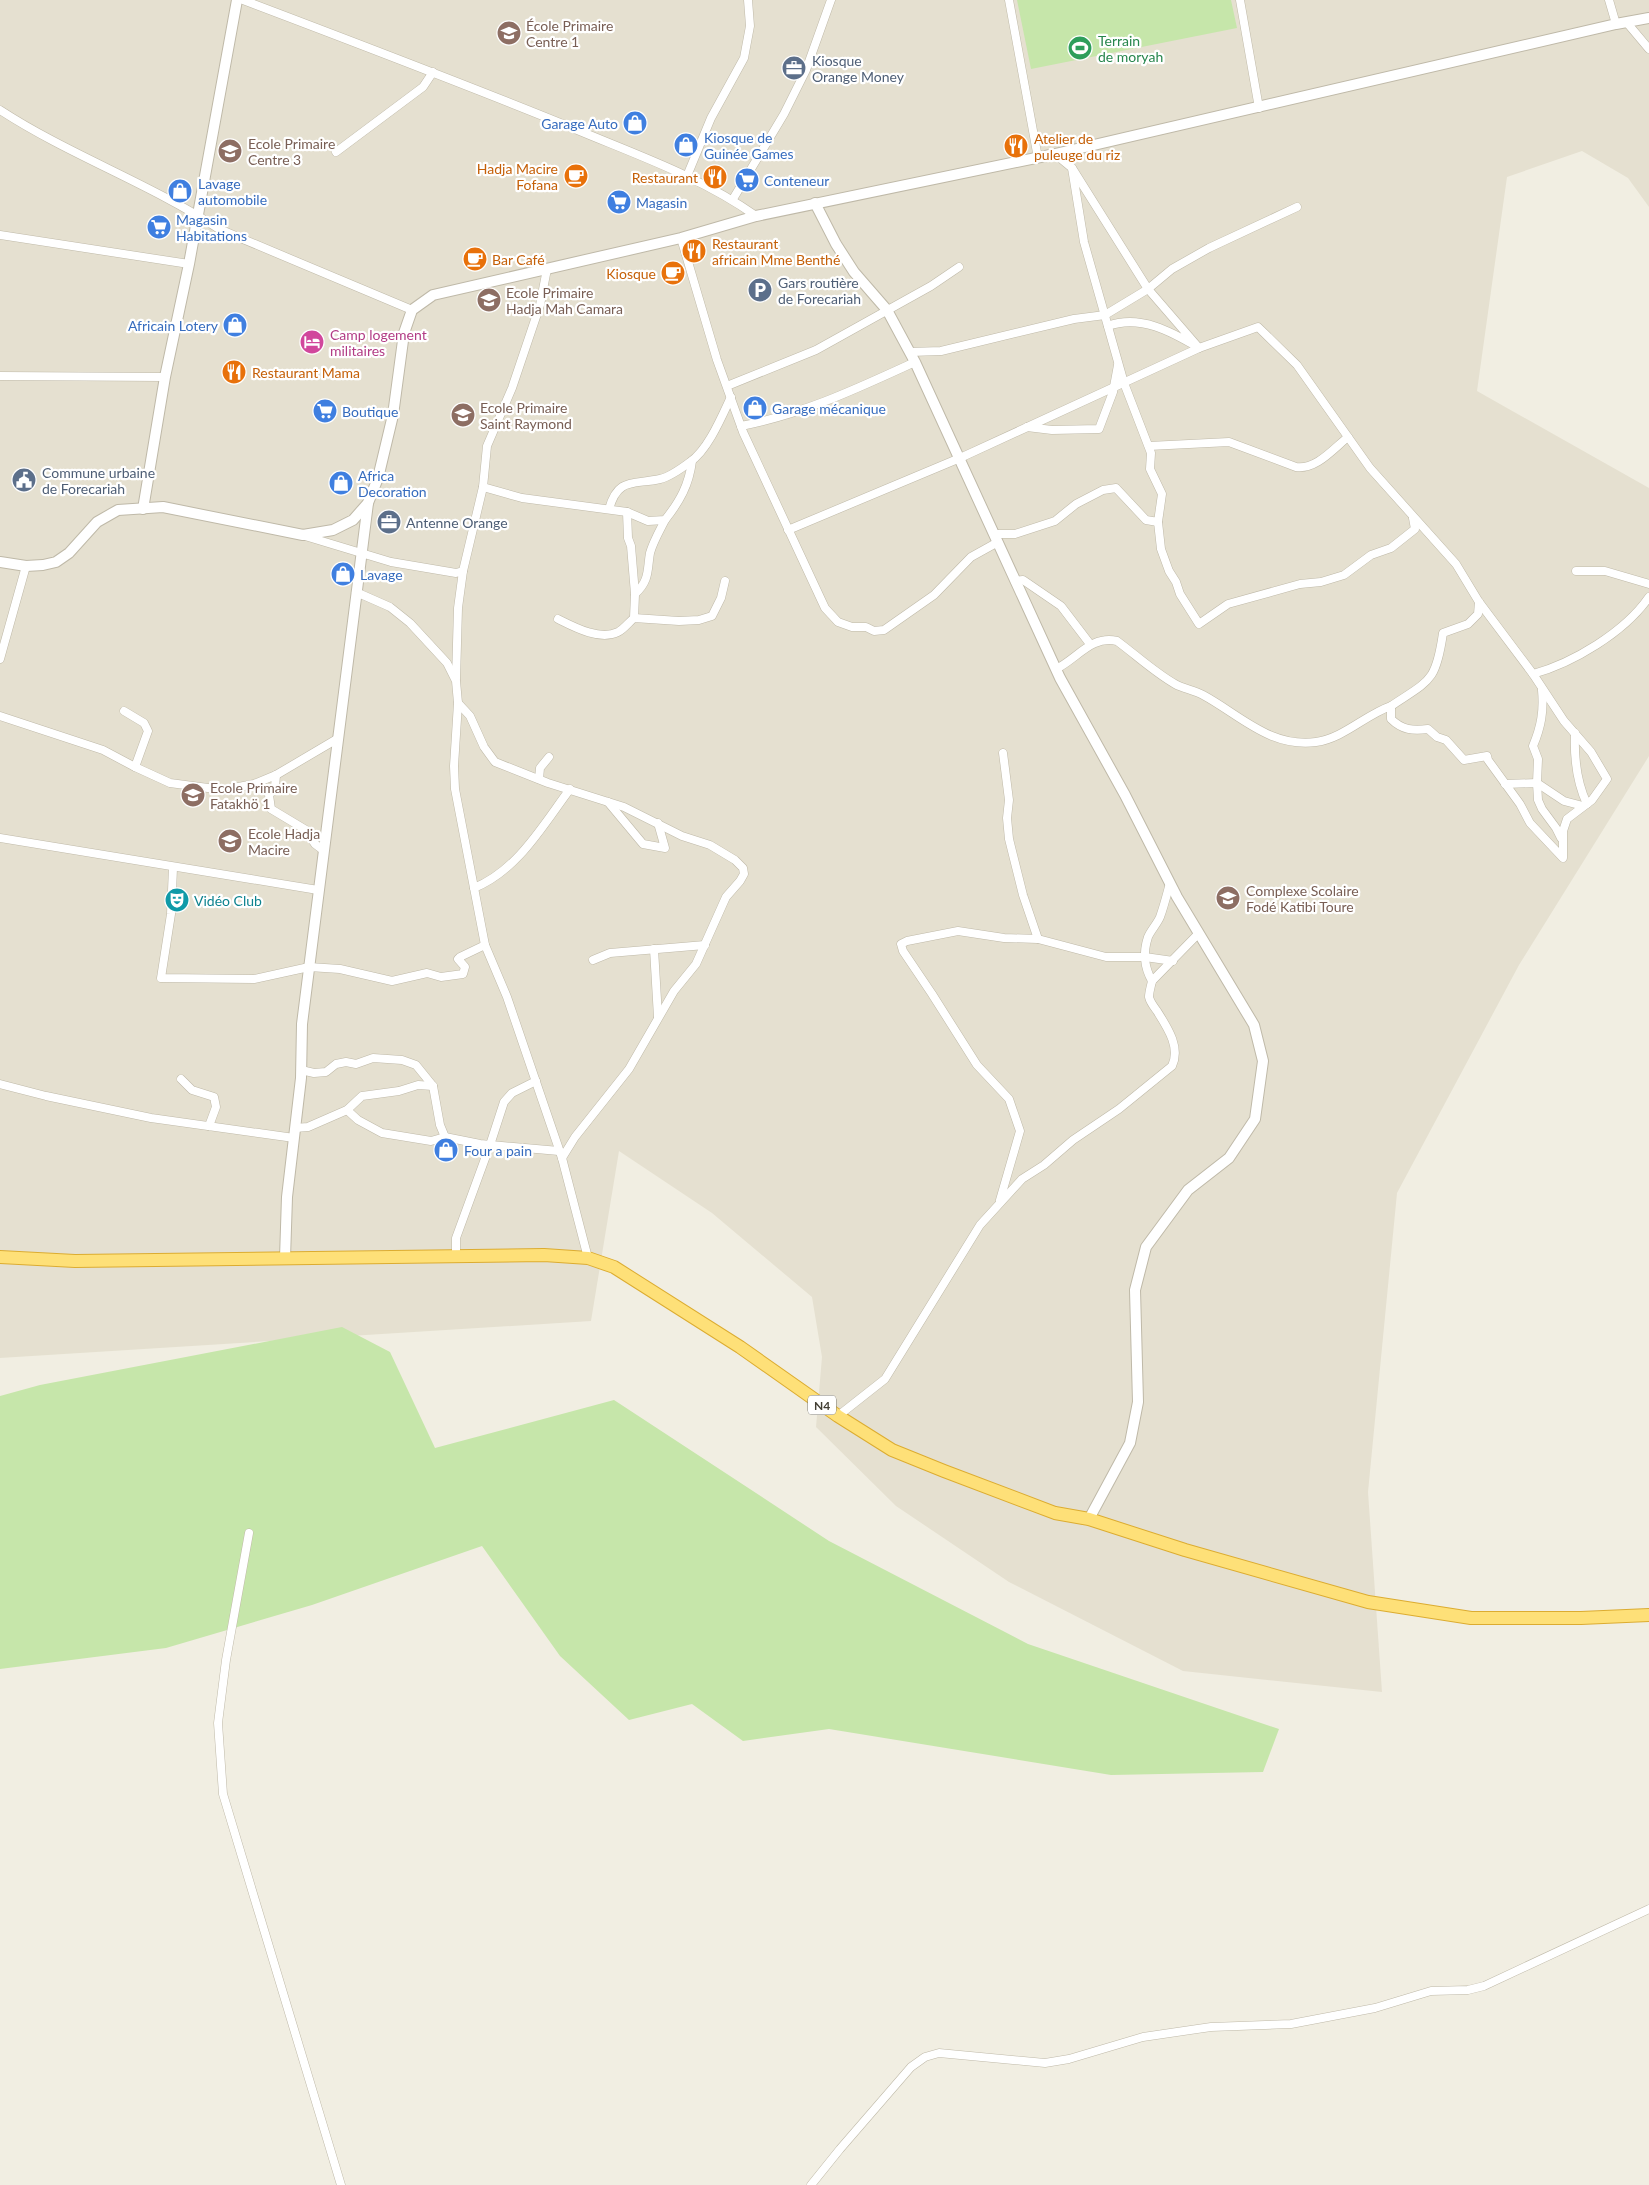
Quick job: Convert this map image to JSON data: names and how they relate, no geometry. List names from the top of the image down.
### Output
{
  "streets": {
    "highway": ["N4"]
  },
  "places": {
    "school or university": [
      "École Primaire Centre 1",
      "Ecole Primaire Centre 3",
      "Ecole Primaire Hadja Mah Camara",
      "Ecole Primaire Saint Raymond",
      "Ecole Primaire Fatakhö 1",
      "Ecole Hadja Macire",
      "Complexe Scolaire Fodé Katibi Toure"
    ],
    "sports": ["Terrain de moryah"],
    "office": ["Kiosque Orange Money", "Antenne Orange"],
    "shop": [
      "Garage Auto",
      "Kiosque de Guinée Games",
      "Lavage automobile",
      "Africain Lotery",
      "Garage mécanique",
      "Africa Decoration",
      "Lavage",
      "Four a pain"
    ],
    "restaurant": [
      "Atelier de puleuge du riz",
      "Restaurant",
      "Restaurant africain Mme Benthé",
      "Restaurant Mama"
    ],
    "cafe": ["Hadja Macire Fofana", "Bar Café", "Kiosque"],
    "supermarket": [
      "Conteneur",
      "Magasin",
      "Magasin Habitations",
      "Boutique"
    ],
    "parking": ["Gars routière de Forecariah"],
    "hotel": ["Camp logement militaires"],
    "public building": ["Commune urbaine de Forecariah"],
    "theatre": ["Vidéo Club"]
  }
}
